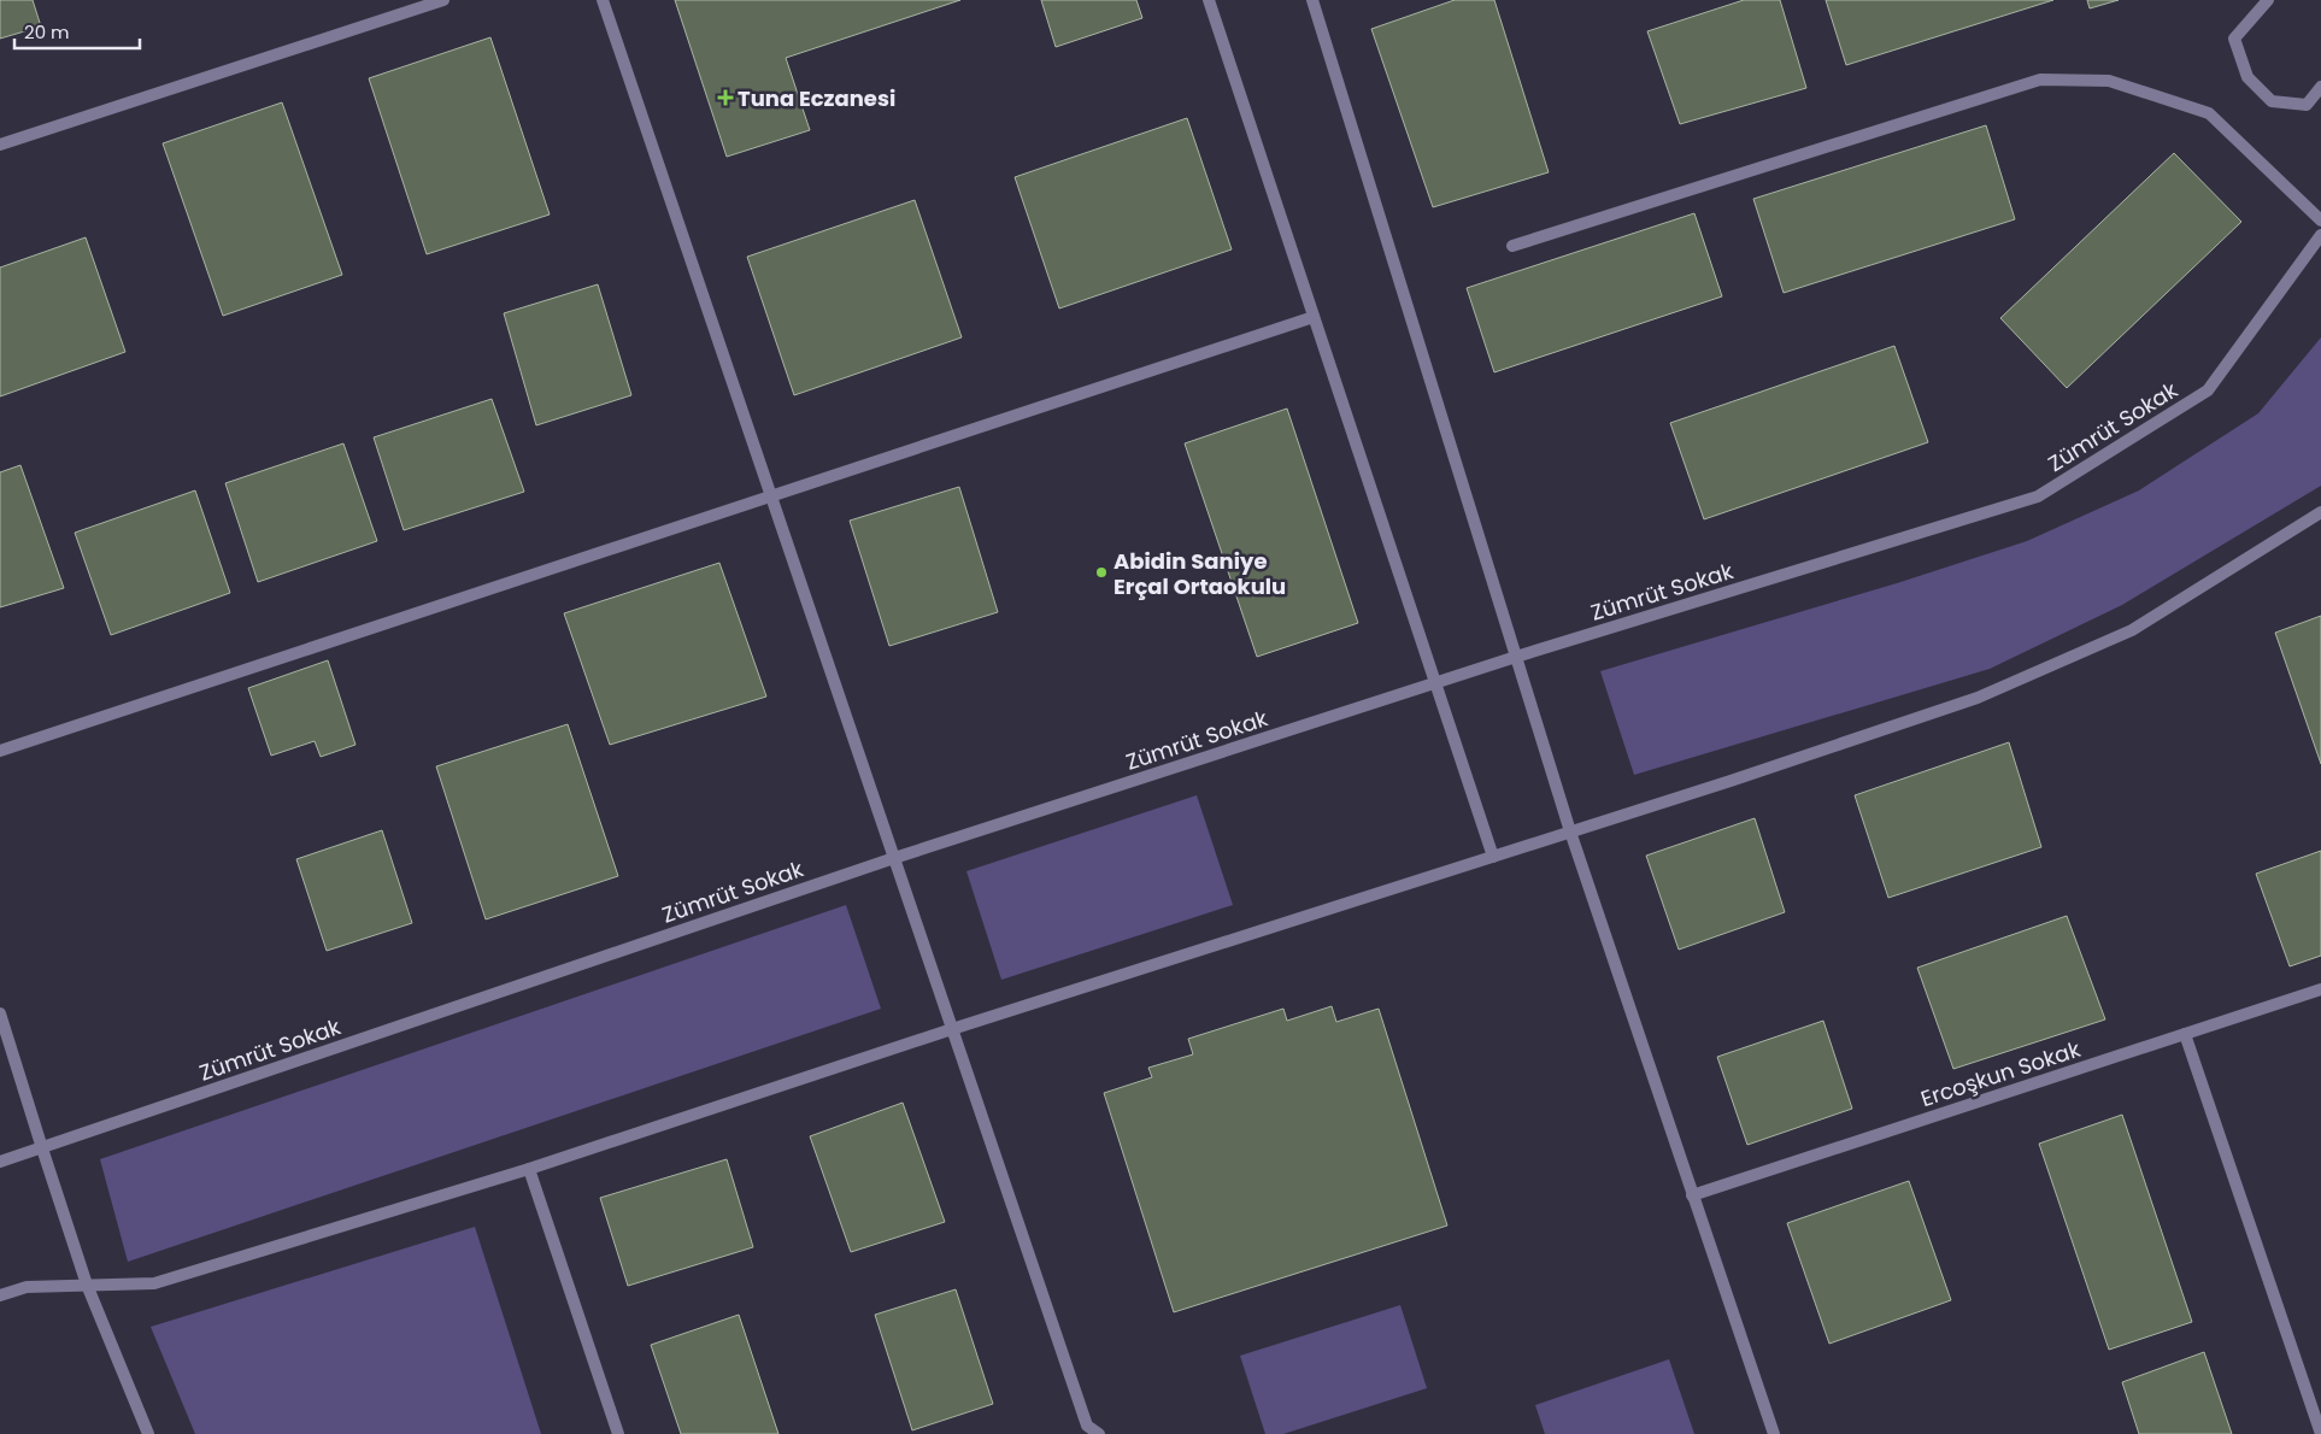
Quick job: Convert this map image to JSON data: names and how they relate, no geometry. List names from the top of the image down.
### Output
{
  "streets": {
    "street": ["Zümrüt Sokak", "Ercoşkun Sokak"]
  },
  "places": {
    "health": ["Tuna Eczanesi"],
    "other": ["Abidin Saniye Erçal Ortaokulu"]
  },
  "scale_bar": "20 m"
}
